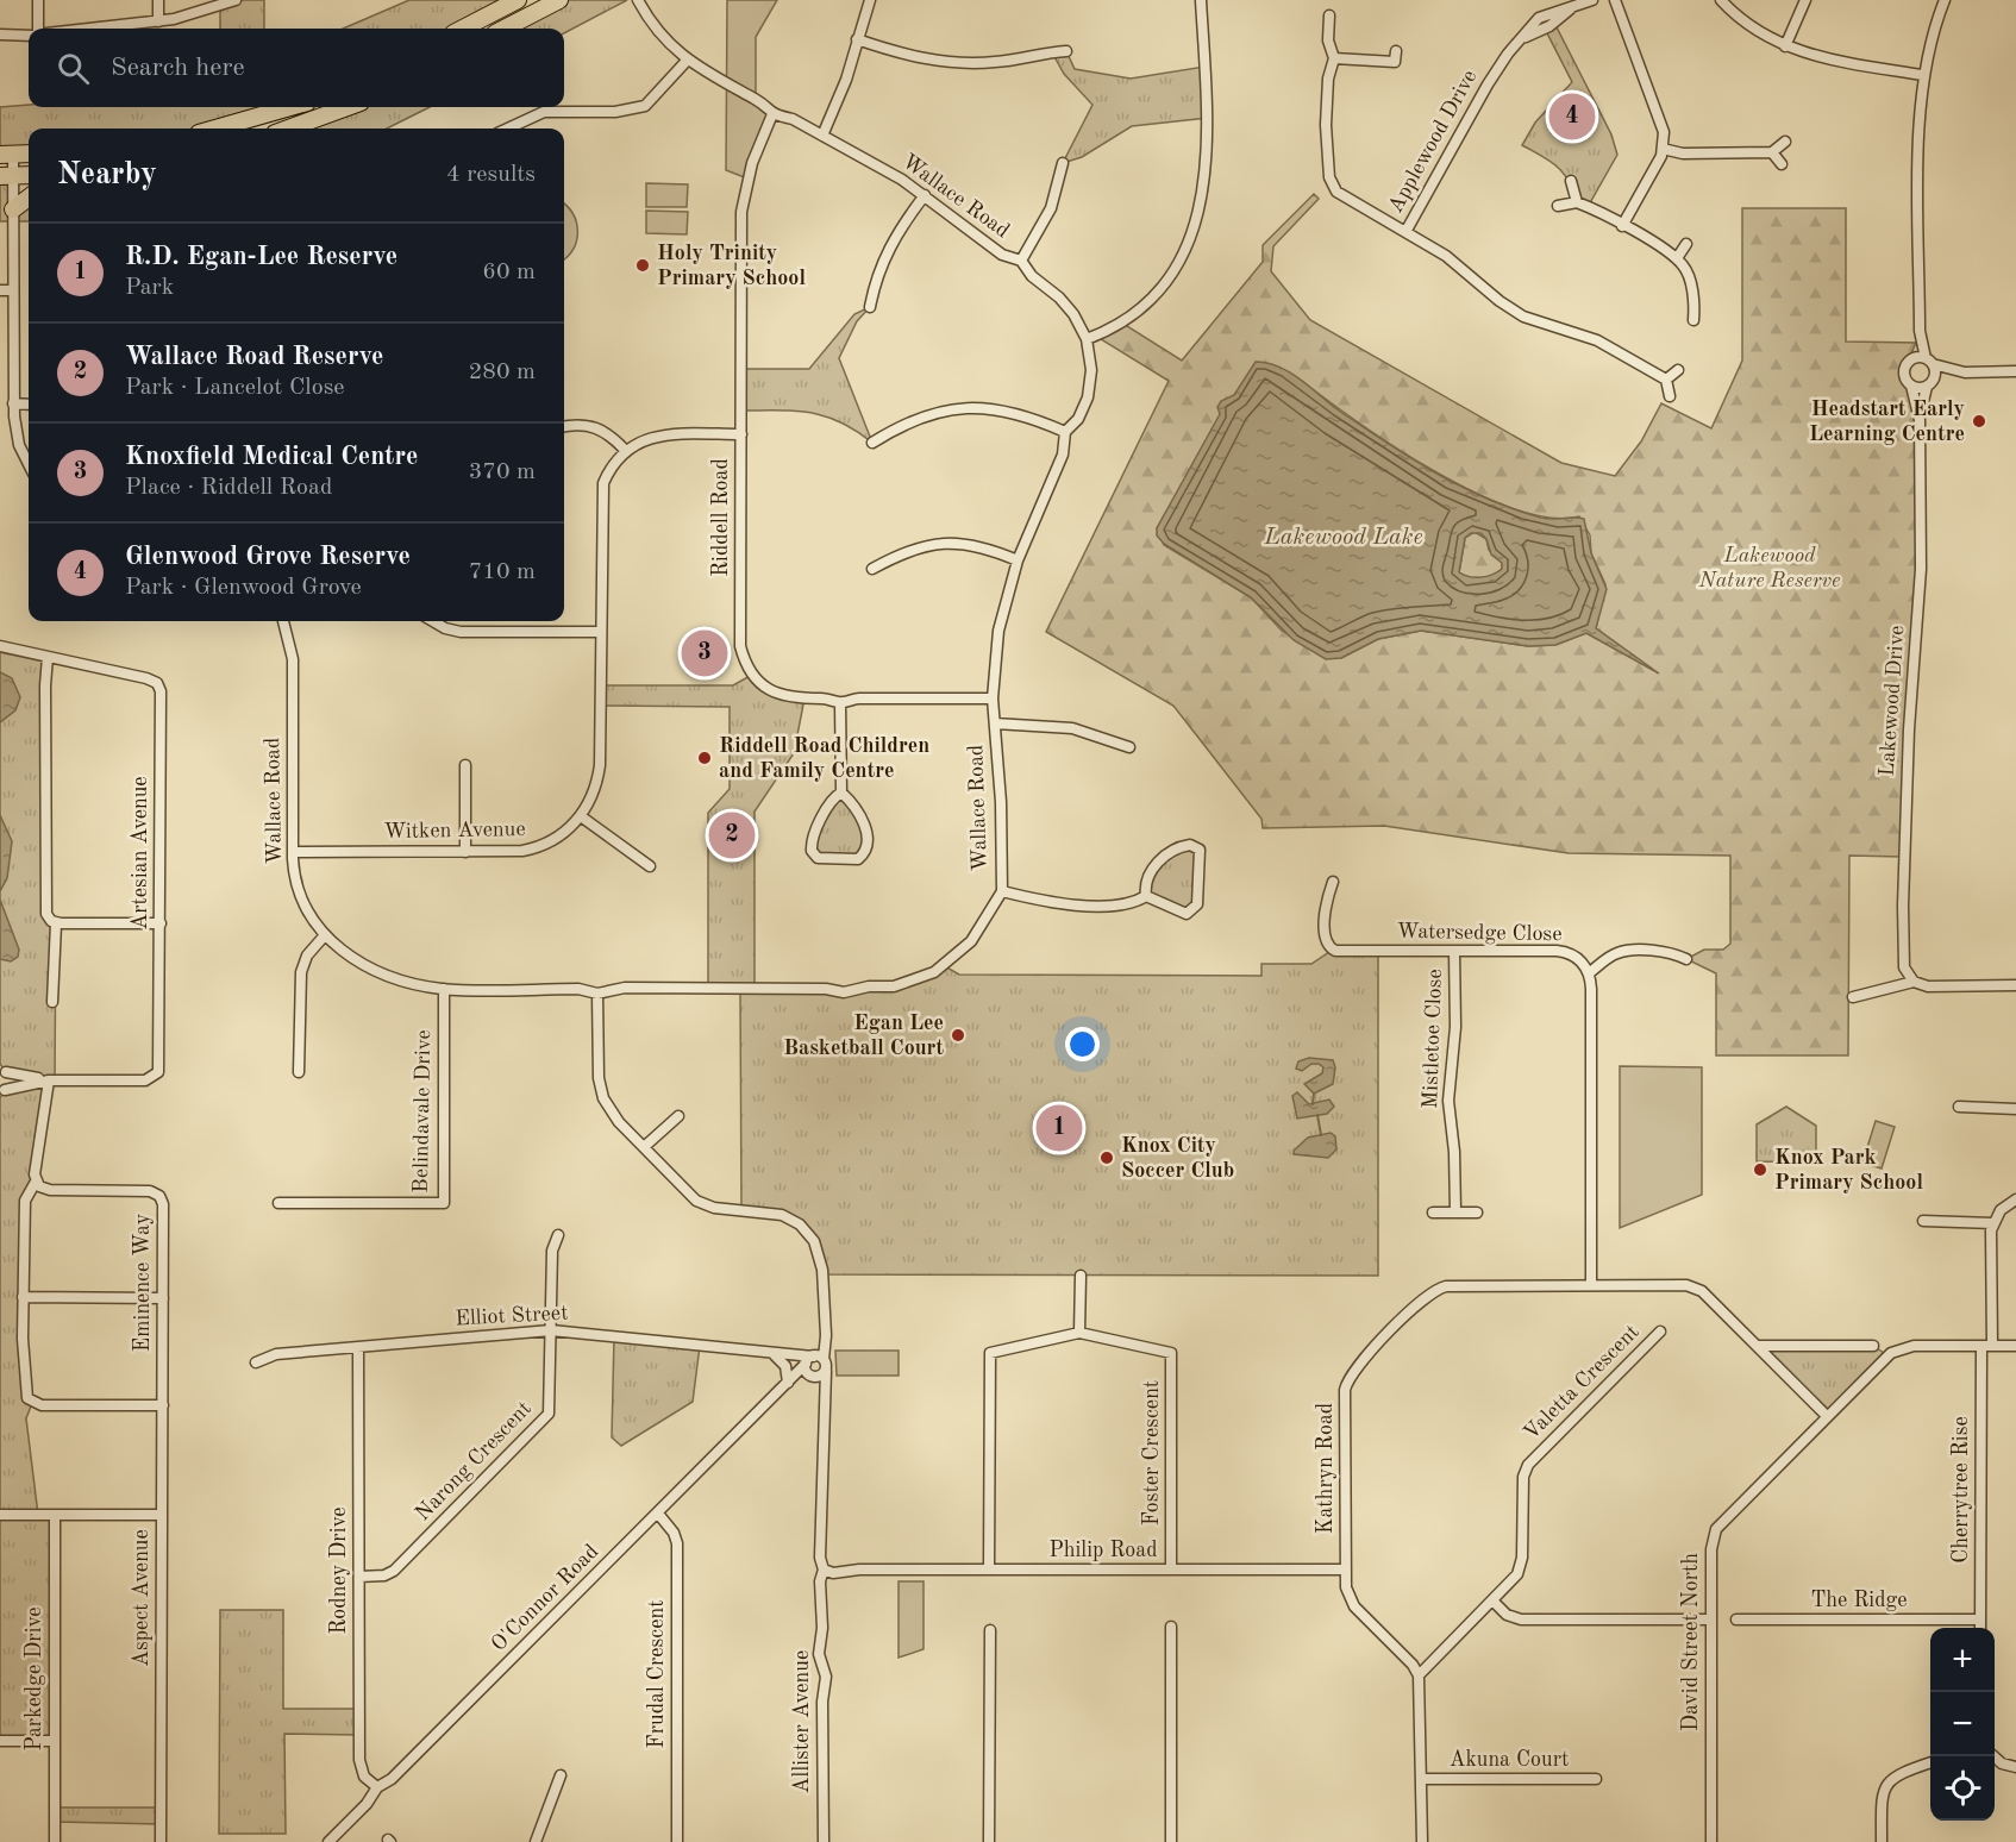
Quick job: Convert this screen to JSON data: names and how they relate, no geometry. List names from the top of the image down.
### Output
{
  "streets": {
    "street": [
      "Applewood Drive",
      "Wallace Road",
      "Riddell Road",
      "Lakewood Drive",
      "Witken Avenue",
      "Artesian Avenue",
      "Watersedge Close",
      "Mistletoe Close",
      "Belindavale Drive",
      "Eminence Way",
      "Elliot Street",
      "Valetta Crescent",
      "Foster Crescent",
      "Narong Crescent",
      "Kathryn Road",
      "Cherrytree Rise",
      "Philip Road",
      "Rodney Drive",
      "Aspect Avenue",
      "O'Connor Road",
      "The Ridge",
      "David Street North",
      "Frudal Crescent",
      "Parkedge Drive",
      "Allister Avenue",
      "Akuna Court"
    ]
  },
  "crossings": [
    ["Wallace Road", "Riddell Road"],
    ["Wallace Road", "Witken Avenue"],
    ["Wallace Road", "Belindavale Drive"],
    ["Watersedge Close", "Mistletoe Close"],
    ["Eminence Way", "Aspect Avenue"],
    ["Elliot Street", "Narong Crescent"],
    ["Elliot Street", "Rodney Drive"],
    ["Elliot Street", "Allister Avenue"],
    ["Valetta Crescent", "Kathryn Road"],
    ["Foster Crescent", "Philip Road"],
    ["Narong Crescent", "Rodney Drive"],
    ["Kathryn Road", "Philip Road"],
    ["Kathryn Road", "David Street North"],
    ["Cherrytree Rise", "The Ridge"],
    ["Cherrytree Rise", "David Street North"],
    ["Philip Road", "Allister Avenue"],
    ["Rodney Drive", "O'Connor Road"],
    ["Aspect Avenue", "Parkedge Drive"],
    ["O'Connor Road", "Frudal Crescent"]
  ],
  "water": ["Lakewood Lake"],
  "parks": ["Lakewood Nature Reserve"],
  "places": [
    "Holy Trinity Primary School",
    "Headstart Early Learning Centre",
    "Riddell Road Children and Family Centre",
    "Egan Lee Basketball Court",
    "Knox City Soccer Club",
    "Knox Park Primary School"
  ],
  "page": {
    "search": "Search here",
    "pins": [
      "4",
      "3",
      "2",
      "1"
    ],
    "heading": ["Nearby", "4 results"],
    "list": [
      {
        "mark": "1",
        "name": "R.D. Egan-Lee Reserve",
        "note": "Park",
        "value": "60 m"
      },
      {
        "mark": "2",
        "name": "Wallace Road Reserve",
        "note": "Park · Lancelot Close",
        "value": "280 m"
      },
      {
        "mark": "3",
        "name": "Knoxfield Medical Centre",
        "note": "Place · Riddell Road",
        "value": "370 m"
      },
      {
        "mark": "4",
        "name": "Glenwood Grove Reserve",
        "note": "Park · Glenwood Grove",
        "value": "710 m"
      }
    ],
    "map_buttons": ["+", "−"]
  }
}
